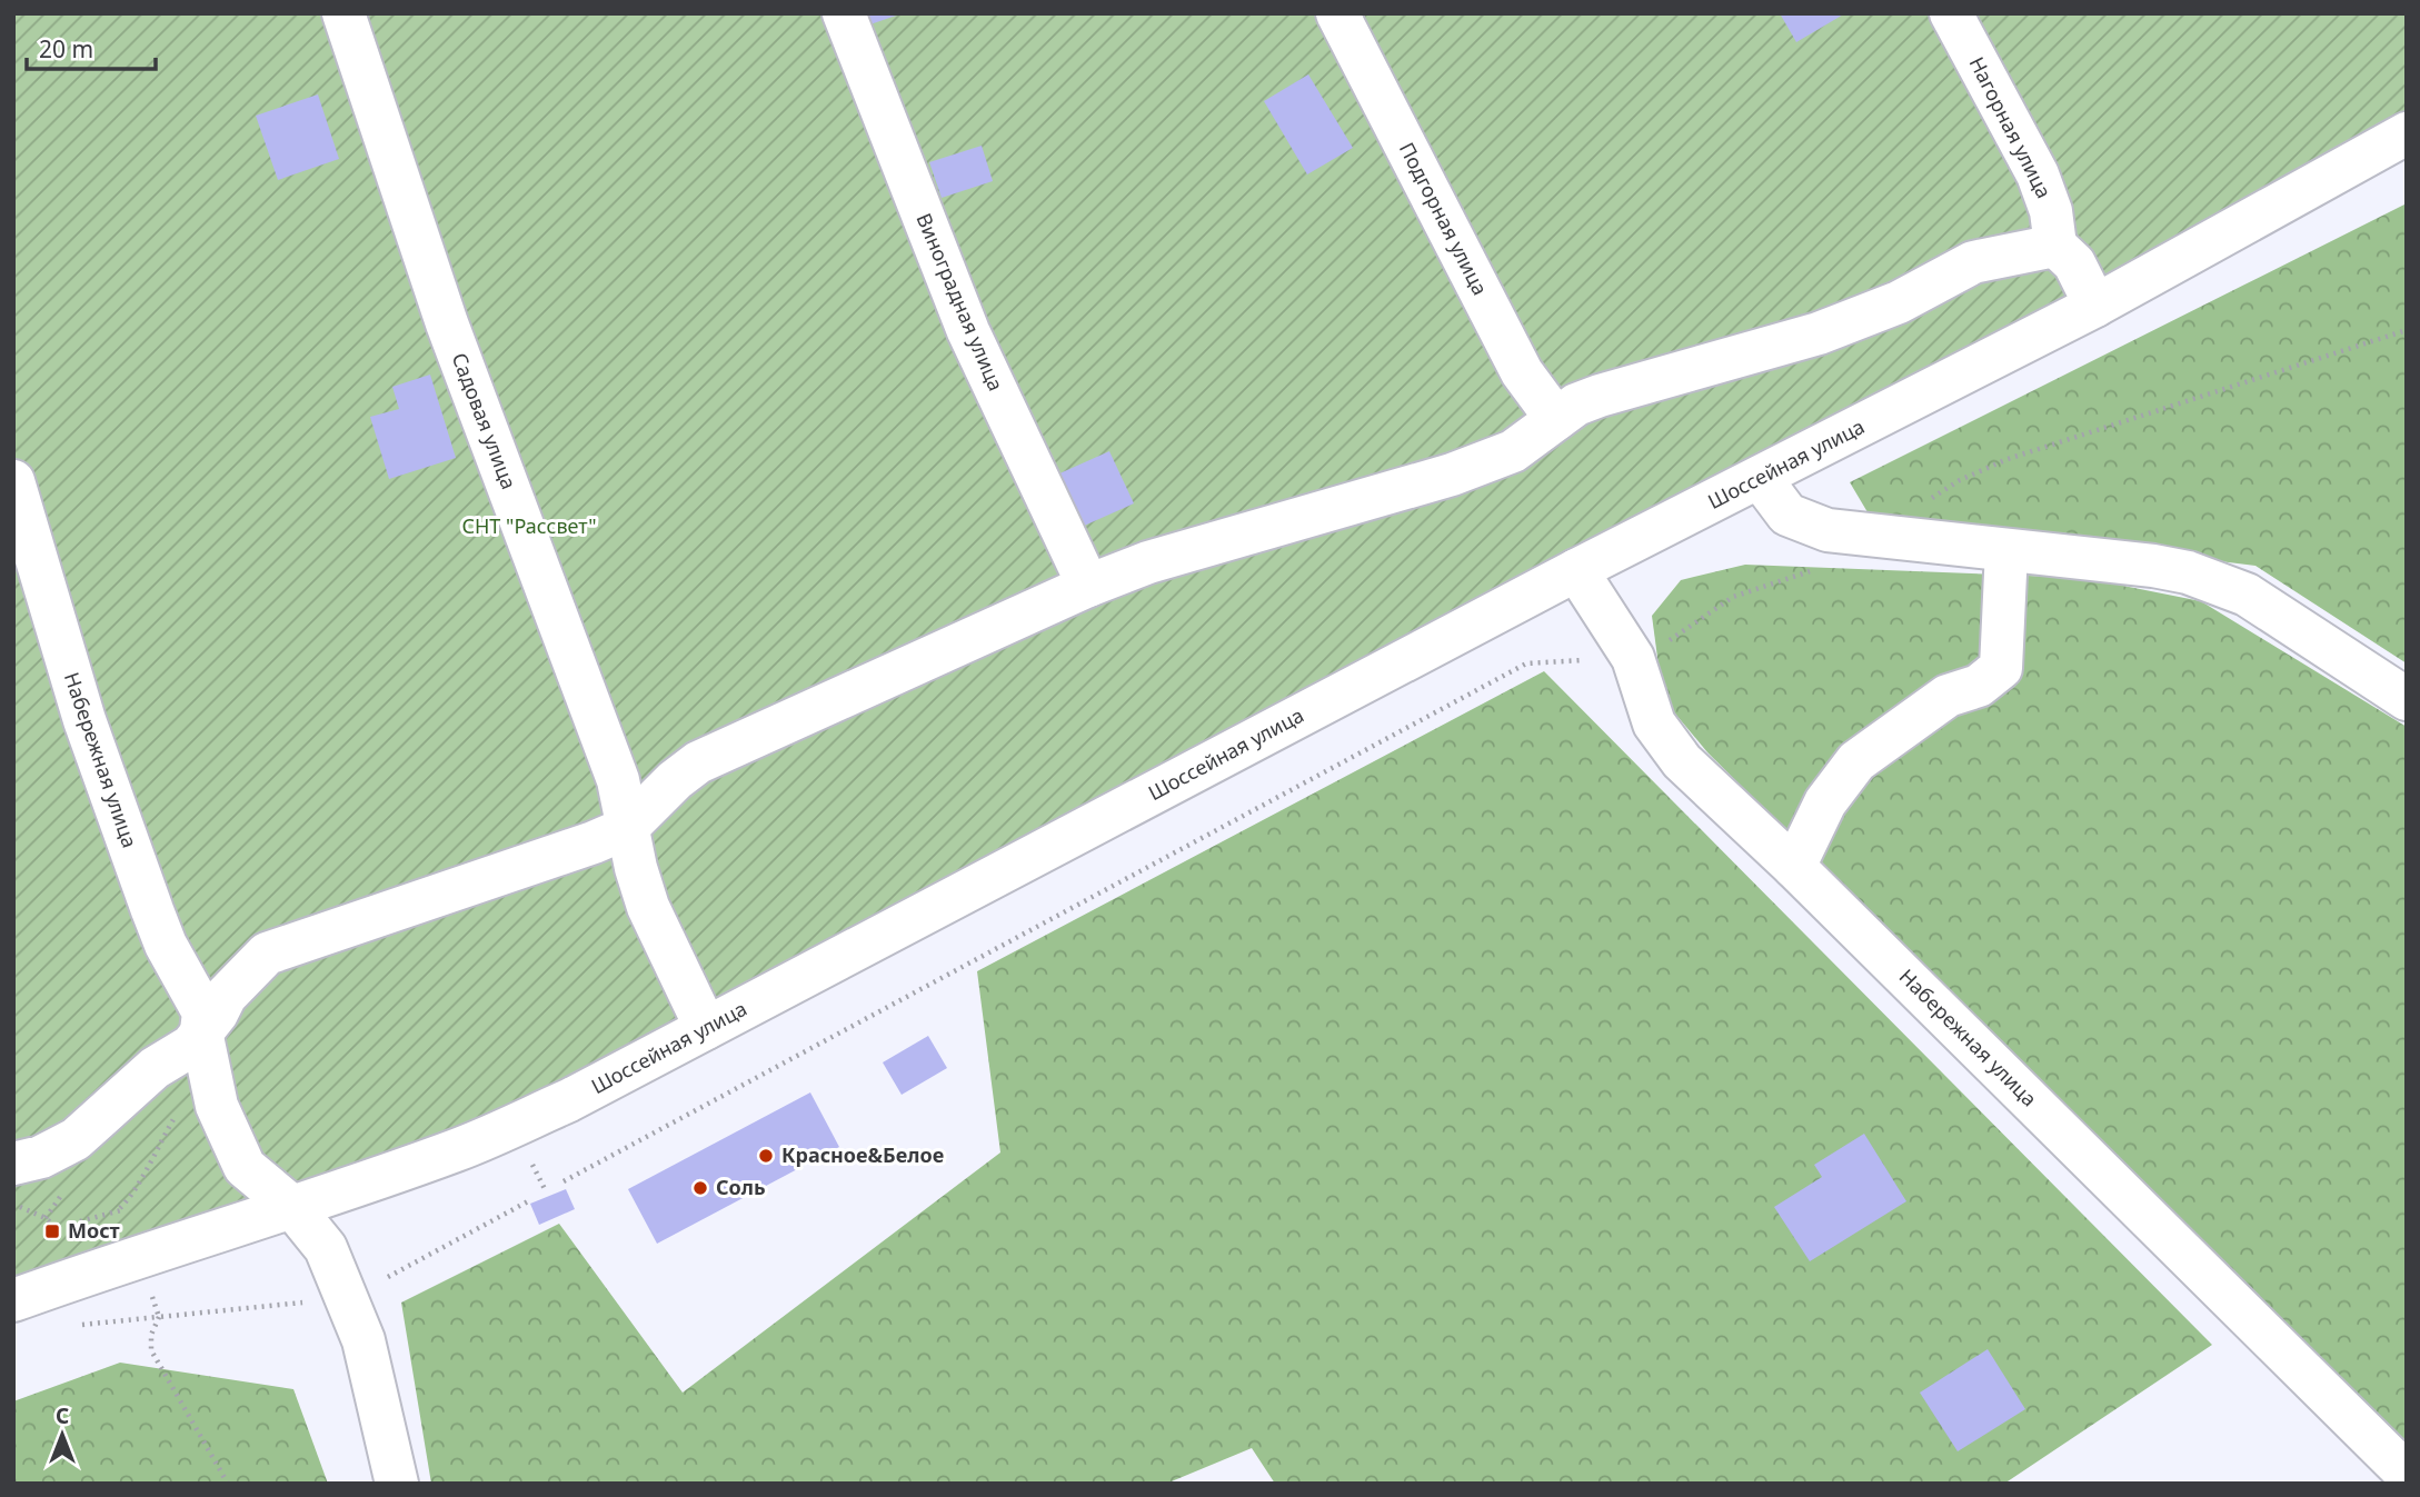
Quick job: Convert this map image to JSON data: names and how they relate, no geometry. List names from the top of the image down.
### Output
{
  "streets": {
    "street": [
      "Нагорная улица",
      "Подгорная улица",
      "Виноградная улица",
      "Садовая улица",
      "Шоссейная улица",
      "Набережная улица"
    ]
  },
  "crossings": [
    ["Садовая улица", "Шоссейная улица"],
    ["Шоссейная улица", "Набережная улица"]
  ],
  "parks": ["СНТ \"Рассвет\""],
  "places": {
    "other": ["Красное&Белое", "Соль"],
    "transit": ["Мост"]
  },
  "scale_bar": "20 m",
  "north": "top"
}
